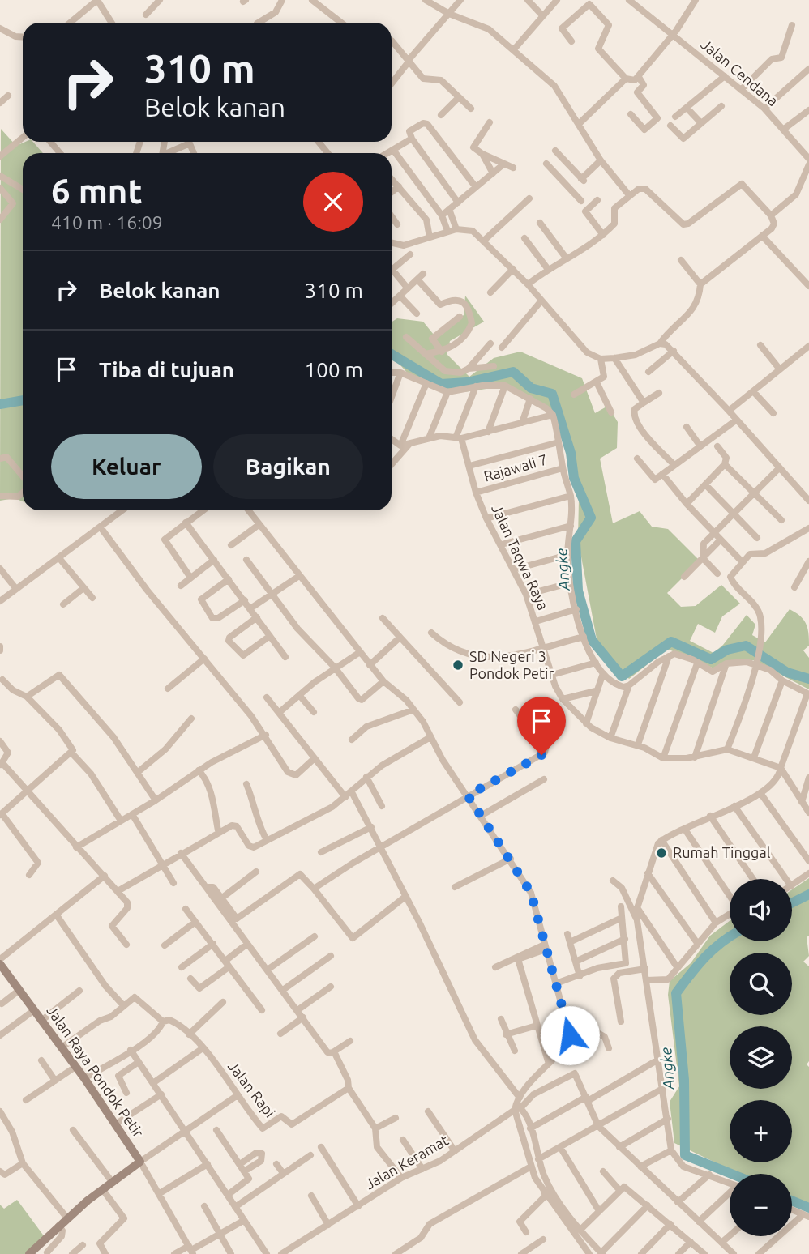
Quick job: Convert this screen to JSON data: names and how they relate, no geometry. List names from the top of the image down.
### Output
{
  "streets": {
    "main road": ["Jalan Raya Pondok Petir"],
    "street": [
      "Jalan Cendana",
      "Rajawali 7",
      "Jalan Taqwa Raya",
      "Jalan Rapi",
      "Jalan Keramat"
    ]
  },
  "crossings": [
    ["Rajawali 7", "Jalan Taqwa Raya"]
  ],
  "water": ["Angke"],
  "places": ["SD Negeri 3 Pondok Petir", "Rumah Tinggal"],
  "page": {
    "turn": ["310 m", "Belok kanan"],
    "heading": ["6 mnt", "410 m · 16:09"],
    "list": [
      {
        "name": "Belok kanan",
        "value": "310 m"
      },
      {
        "name": "Tiba di tujuan",
        "value": "100 m"
      }
    ],
    "buttons": ["Keluar", "Bagikan"],
    "map_buttons": ["+", "−"]
  }
}
